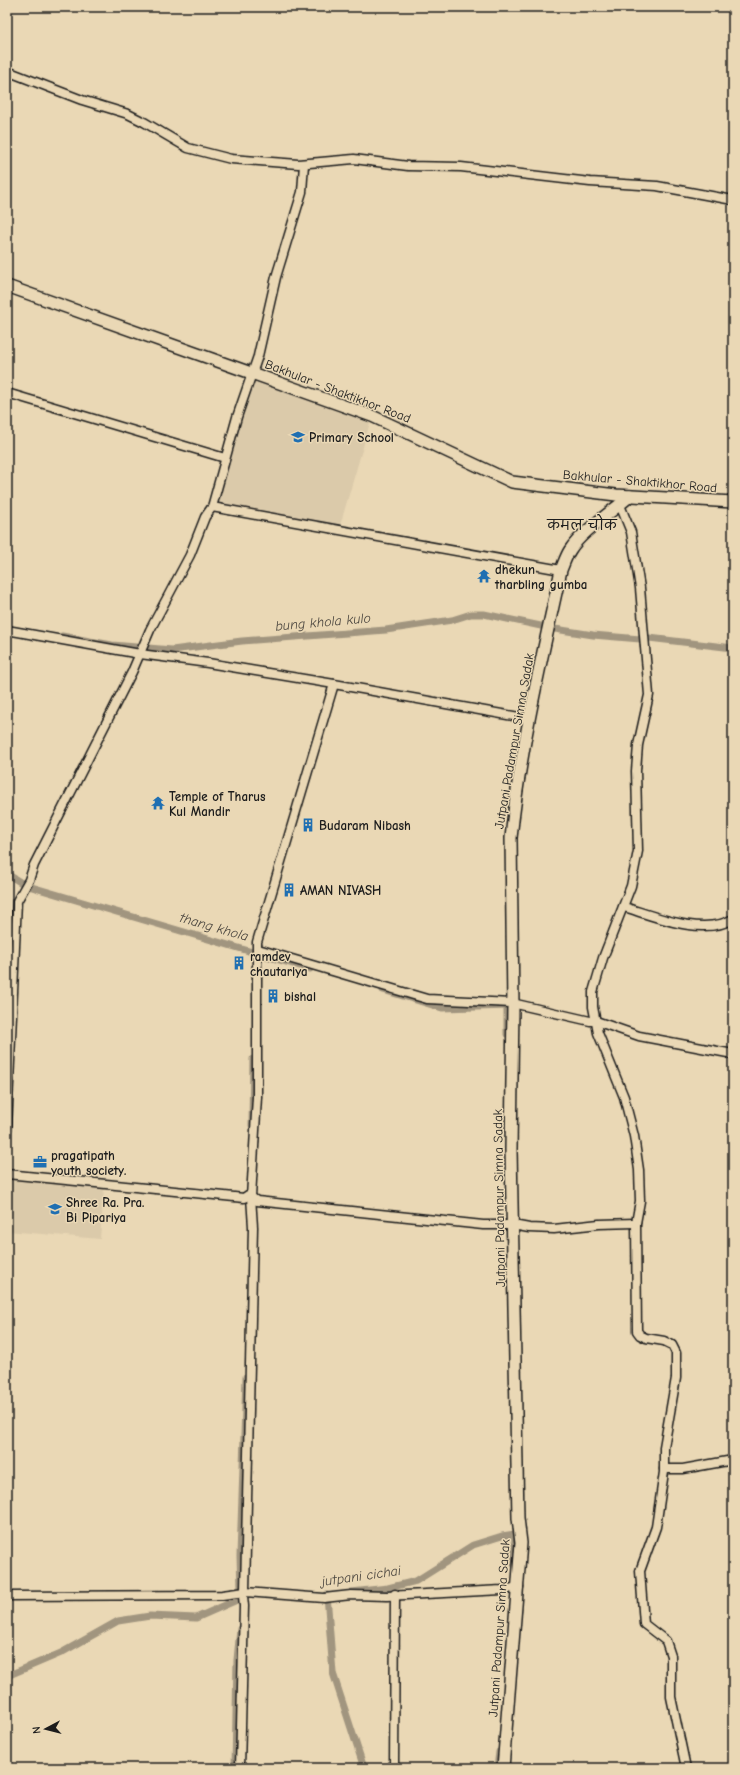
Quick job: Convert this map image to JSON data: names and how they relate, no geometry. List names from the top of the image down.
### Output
{
  "streets": {
    "street": ["Bakhular - Shaktikhor Road", "Jutpani Padampur Simna Sadak"]
  },
  "crossings": [
    ["Bakhular - Shaktikhor Road", "Jutpani Padampur Simna Sadak"]
  ],
  "districts": ["कमल चोक"],
  "water": ["bung khola kulo", "thang khola", "jutpani cichai"],
  "places": {
    "school or university": ["Primary School", "Shree Ra. Pra. Bi Pipariya"],
    "temple": ["dhekun tharbling gumba", "Temple of Tharus Kul Mandir"],
    "building": [
      "Budaram Nibash",
      "AMAN NIVASH",
      "ramdev chautariya",
      "bishal"
    ],
    "office": ["pragatipath youth society."]
  },
  "north": "left"
}
